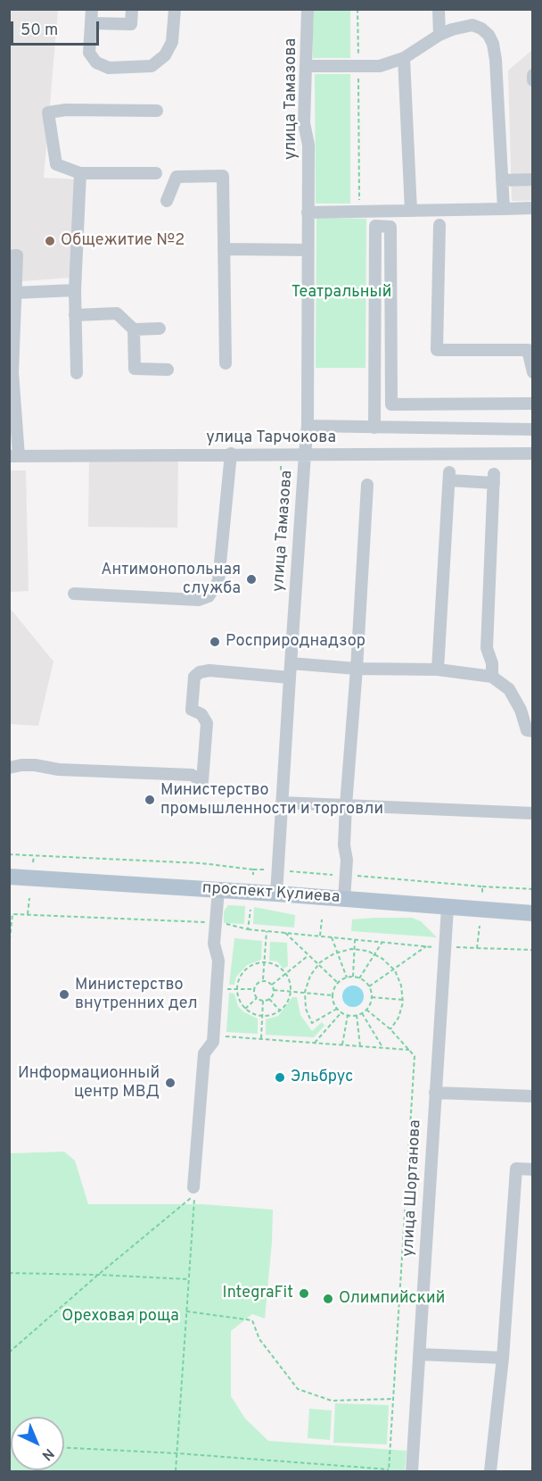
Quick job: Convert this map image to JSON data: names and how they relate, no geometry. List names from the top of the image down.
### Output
{
  "streets": {
    "main road": ["проспект Кулиева"],
    "street": ["улица Тамазова", "улица Тарчокова", "улица Шортанова"]
  },
  "crossings": [
    ["улица Тамазова", "улица Тарчокова"],
    ["улица Тамазова", "проспект Кулиева"],
    ["проспект Кулиева", "улица Шортанова"]
  ],
  "parks": ["Театральный", "Ореховая роща"],
  "places": [
    "Общежитие №2",
    "Антимонопольная служба",
    "Росприроднадзор",
    "Министерство промышленности и торговли",
    "Министерство внутренних дел",
    "Эльбрус",
    "Информационный центр МВД",
    "IntegraFit",
    "Олимпийский"
  ],
  "scale_bar": "50 m",
  "north": "bottom right"
}
